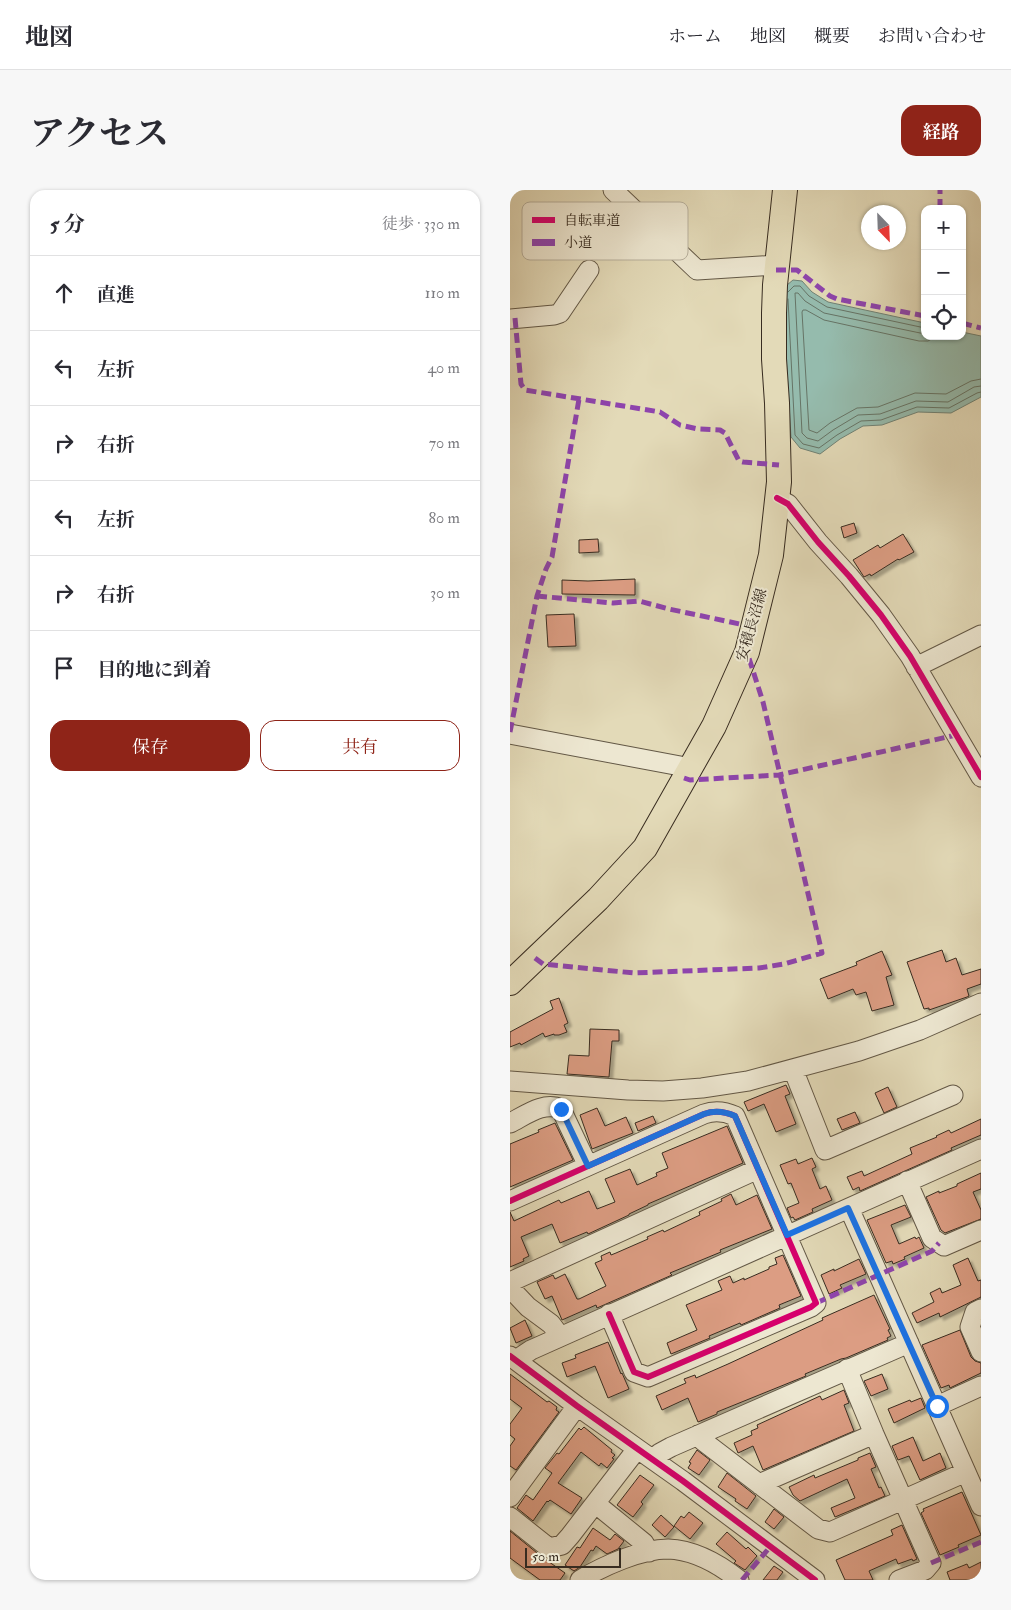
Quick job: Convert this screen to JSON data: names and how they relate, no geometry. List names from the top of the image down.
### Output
{
  "streets": {
    "main road": ["安積長沼線"]
  },
  "legend": ["自転車道", "小道"],
  "scale_bar": "50 m",
  "north": "bottom right",
  "page": {
    "header": "地図",
    "nav": [
      "ホーム",
      "地図",
      "概要",
      "お問い合わせ"
    ],
    "title": "アクセス",
    "buttons": [
      "経路",
      ["保存", "共有"]
    ],
    "heading": ["5 分", "徒歩 · 330 m"],
    "map_buttons": ["+", "−"],
    "list": [
      ["直進", "110 m"],
      ["左折", "40 m"],
      ["右折", "70 m"],
      ["左折", "80 m"],
      ["右折", "30 m"],
      "目的地に到着"
    ],
    "scale": "50 m"
  }
}
